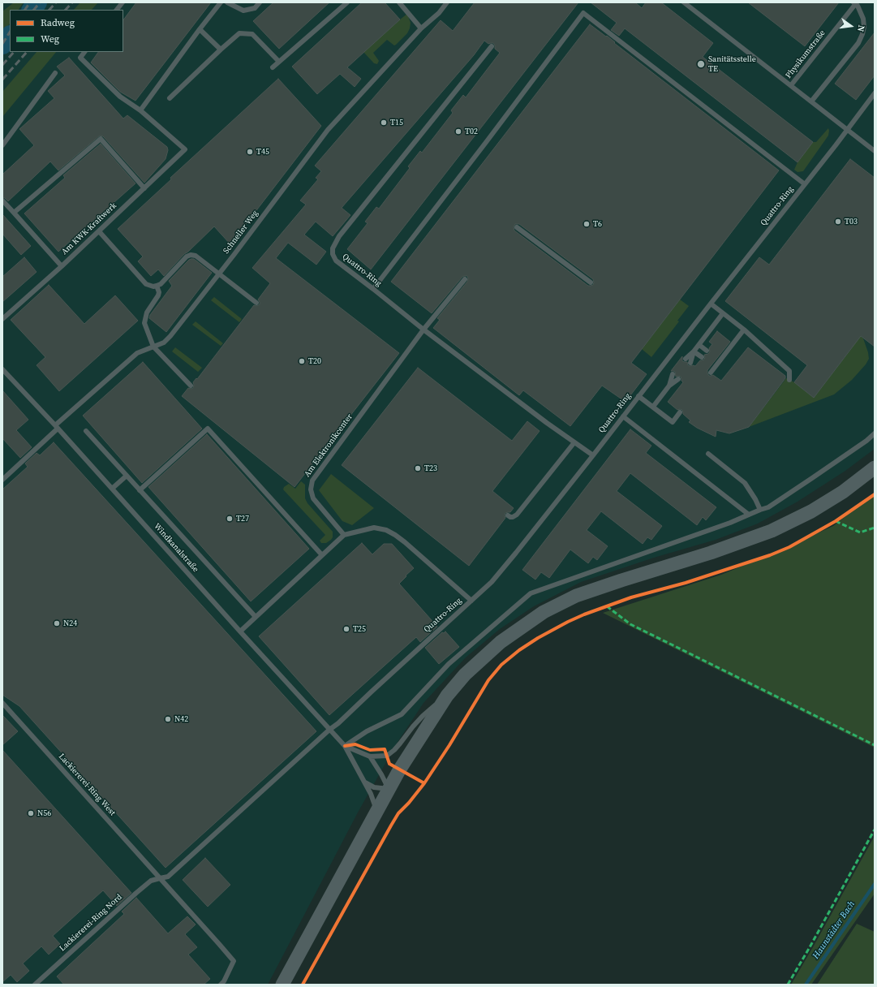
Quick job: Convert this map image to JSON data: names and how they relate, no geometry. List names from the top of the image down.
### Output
{
  "streets": {
    "lane": [
      "Physikumstraße",
      "Quattro-Ring",
      "Am KWK-Kraftwerk",
      "Schneller Weg",
      "Am Elektronikcenter",
      "Windkanalstraße",
      "Lackiererei-Ring West",
      "Lackiererei-Ring Nord"
    ]
  },
  "crossings": [
    ["Quattro-Ring", "Am Elektronikcenter"],
    ["Quattro-Ring", "Windkanalstraße"],
    ["Quattro-Ring", "Lackiererei-Ring West"],
    ["Quattro-Ring", "Lackiererei-Ring Nord"],
    ["Schneller Weg", "Windkanalstraße"],
    ["Lackiererei-Ring West", "Lackiererei-Ring Nord"]
  ],
  "water": ["Haunstädter Bach"],
  "places": [
    "Sanitätsstelle TE",
    "T15",
    "T02",
    "T45",
    "T03",
    "T6",
    "T20",
    "T23",
    "T27",
    "N24",
    "T25",
    "N42",
    "N56"
  ],
  "legend": ["Radweg", "Weg"],
  "north": "right"
}
